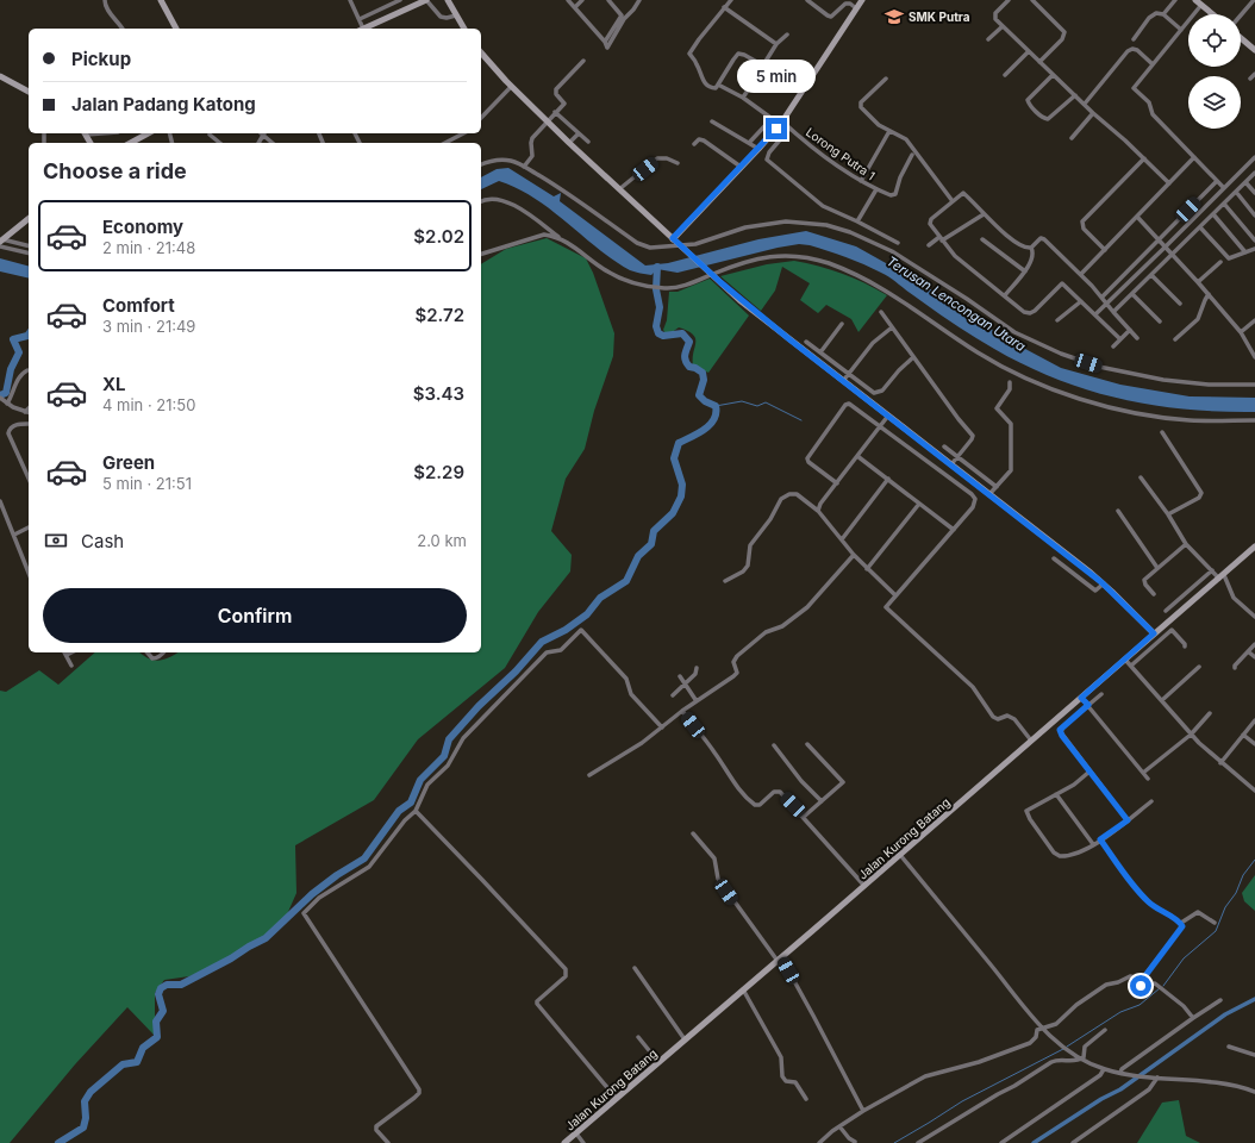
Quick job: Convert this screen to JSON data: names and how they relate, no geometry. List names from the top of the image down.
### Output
{
  "streets": {
    "street": ["Lorong Putra 1", "Jalan Kurong Batang"]
  },
  "water": ["Terusan Lencongan Utara"],
  "places": {
    "school or university": ["SMK Putra"]
  },
  "page": {
    "banner": ["Pickup", "Jalan Padang Katong"],
    "bubble": "5 min",
    "heading": "Choose a ride",
    "list": [
      {
        "name": "Economy",
        "note": "2 min · 21:48",
        "value": "$2.02"
      },
      {
        "name": "Comfort",
        "note": "3 min · 21:49",
        "value": "$2.72"
      },
      {
        "name": "XL",
        "note": "4 min · 21:50",
        "value": "$3.43"
      },
      {
        "name": "Green",
        "note": "5 min · 21:51",
        "value": "$2.29"
      }
    ],
    "pay": ["Cash", "2.0 km"],
    "buttons": "Confirm"
  }
}
